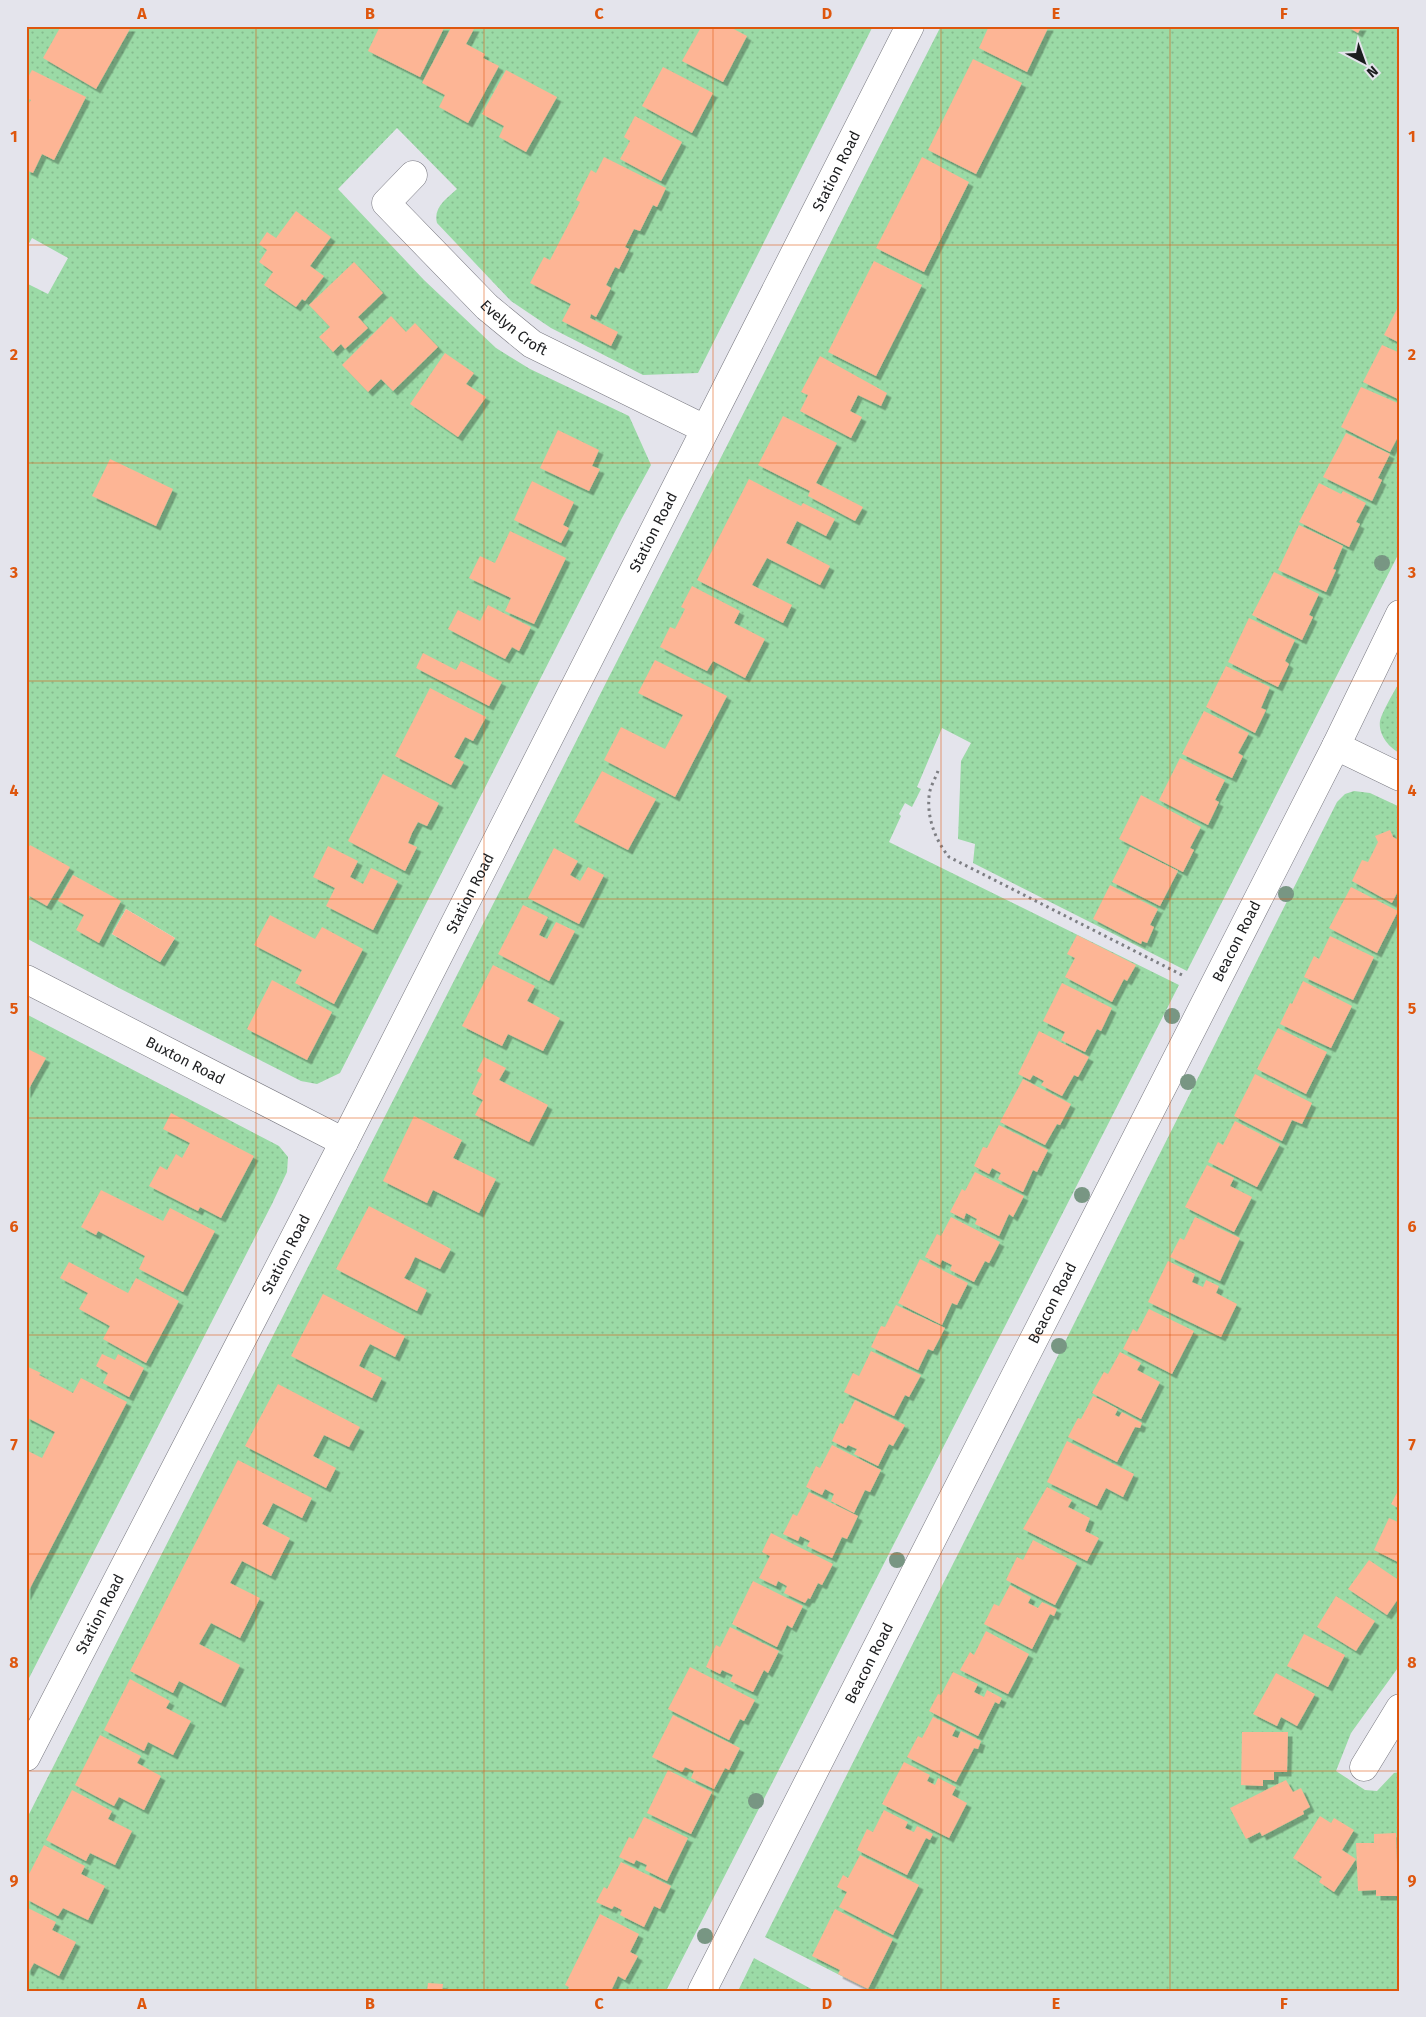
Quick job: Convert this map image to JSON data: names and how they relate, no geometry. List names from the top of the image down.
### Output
{
  "streets": {
    "street": [
      "Station Road",
      "Evelyn Croft",
      "Beacon Road",
      "Buxton Road"
    ]
  },
  "crossings": [
    ["Station Road", "Evelyn Croft"],
    ["Station Road", "Buxton Road"]
  ],
  "north": "bottom right",
  "grid": {
    "columns": [
      "A",
      "B",
      "C",
      "D",
      "E",
      "F"
    ],
    "rows": [
      "1",
      "2",
      "3",
      "4",
      "5",
      "6",
      "7",
      "8",
      "9"
    ]
  }
}
